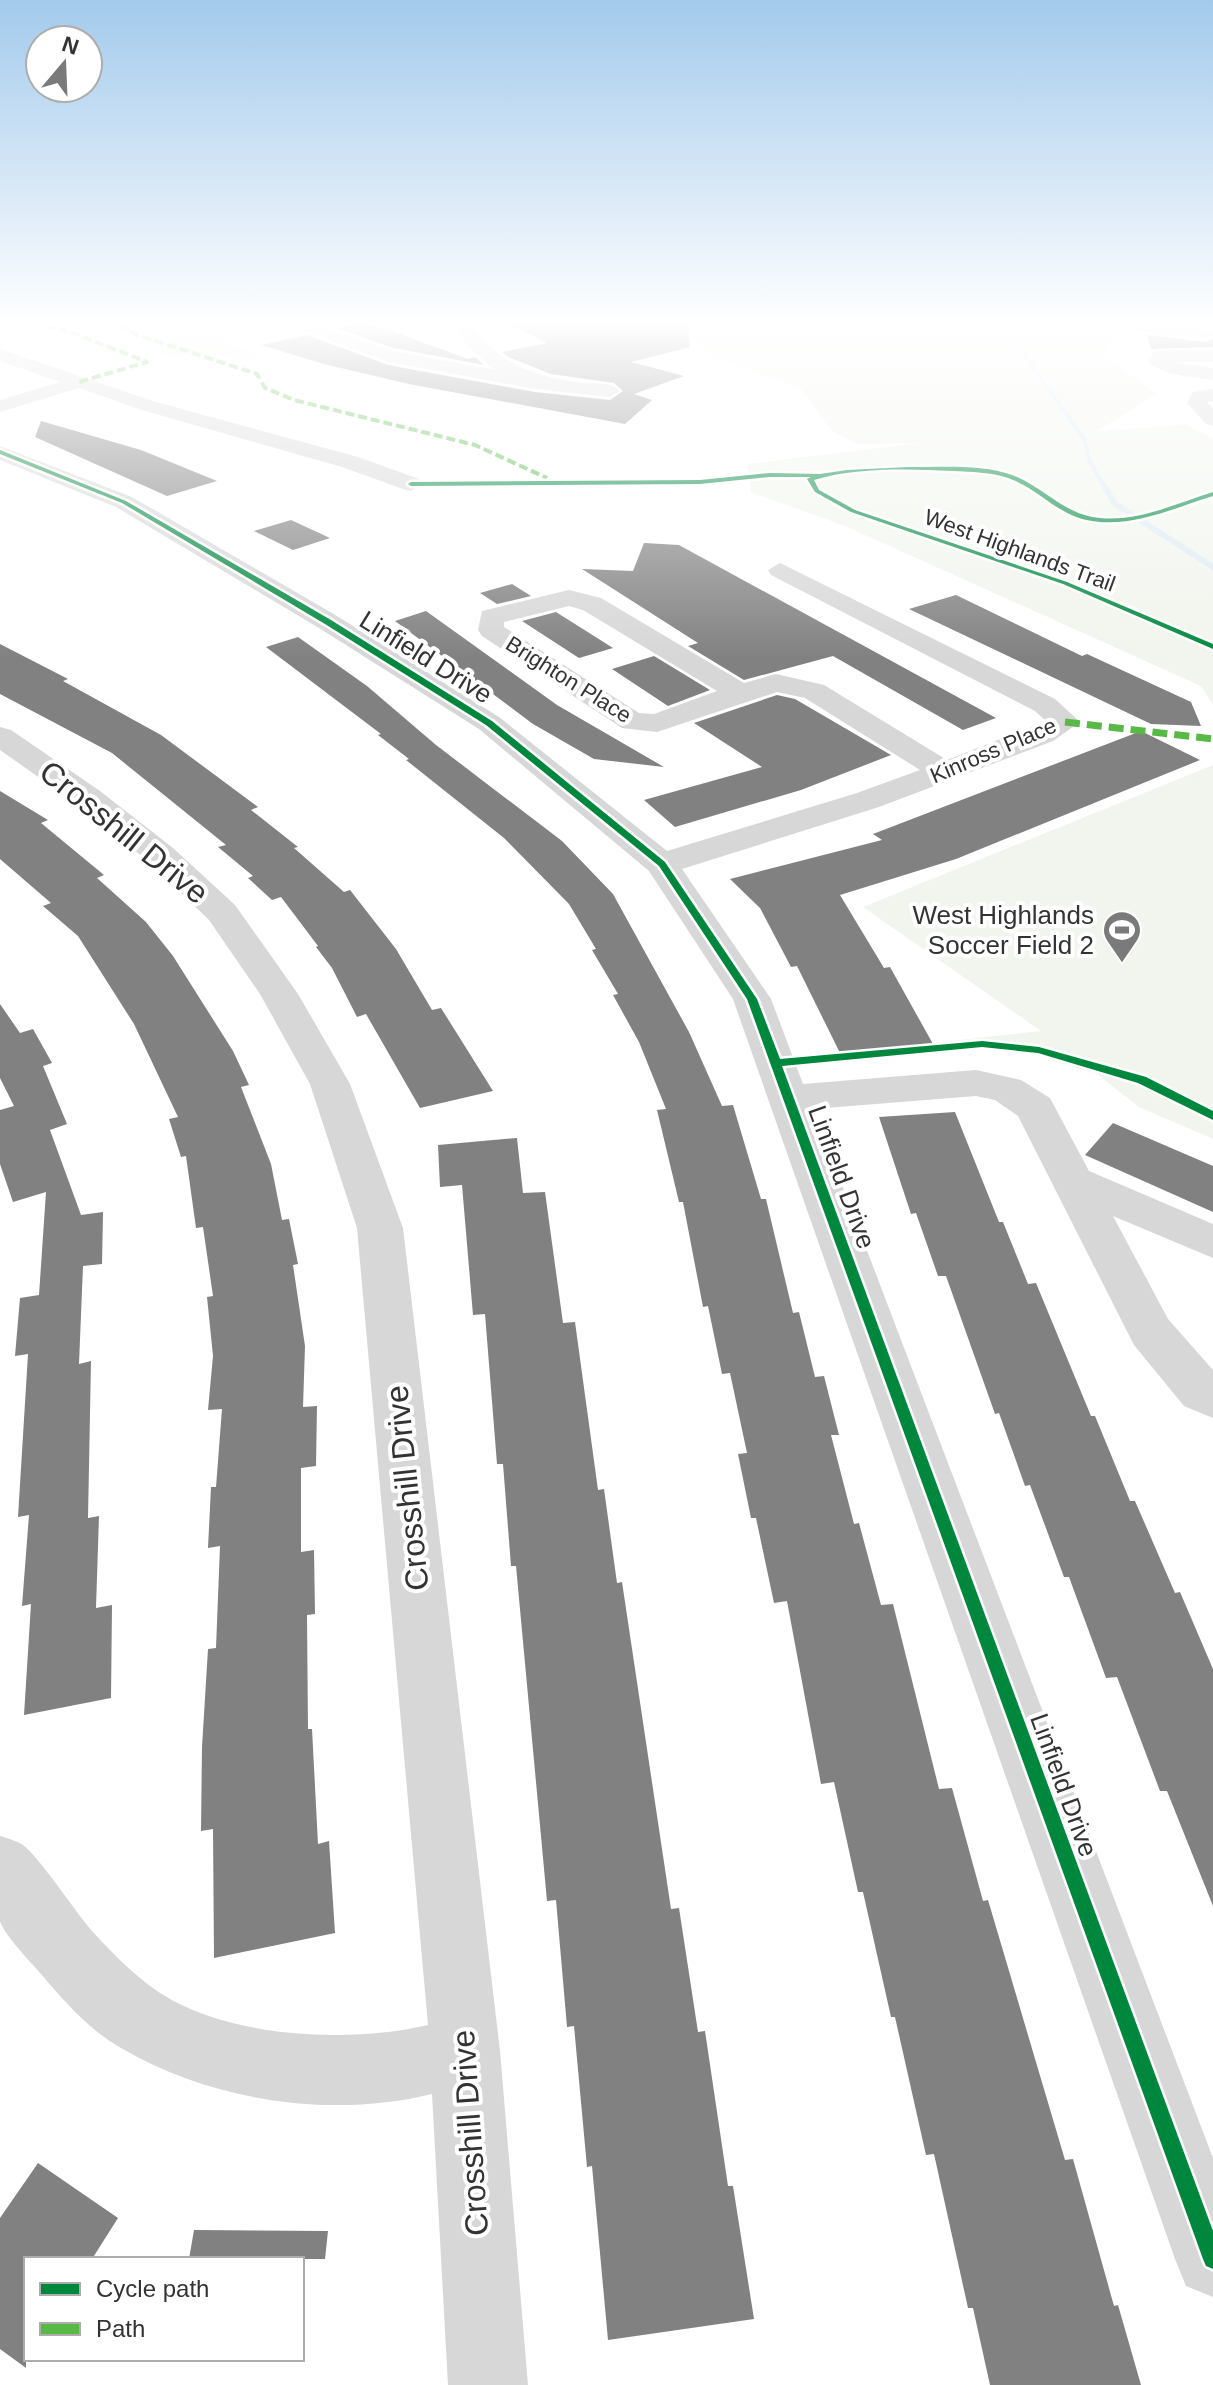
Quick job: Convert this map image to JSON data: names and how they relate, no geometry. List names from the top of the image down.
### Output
{
  "streets": {
    "street": [
      "Linfield Drive",
      "Brighton Place",
      "Kinross Place",
      "Crosshill Drive"
    ],
    "cycle path": ["West Highlands Trail"]
  },
  "crossings": [
    ["Linfield Drive", "Kinross Place"],
    ["Brighton Place", "Kinross Place"]
  ],
  "places": {
    "sports": ["West Highlands Soccer Field 2"]
  },
  "legend": ["Cycle path", "Path"],
  "north": "top"
}
